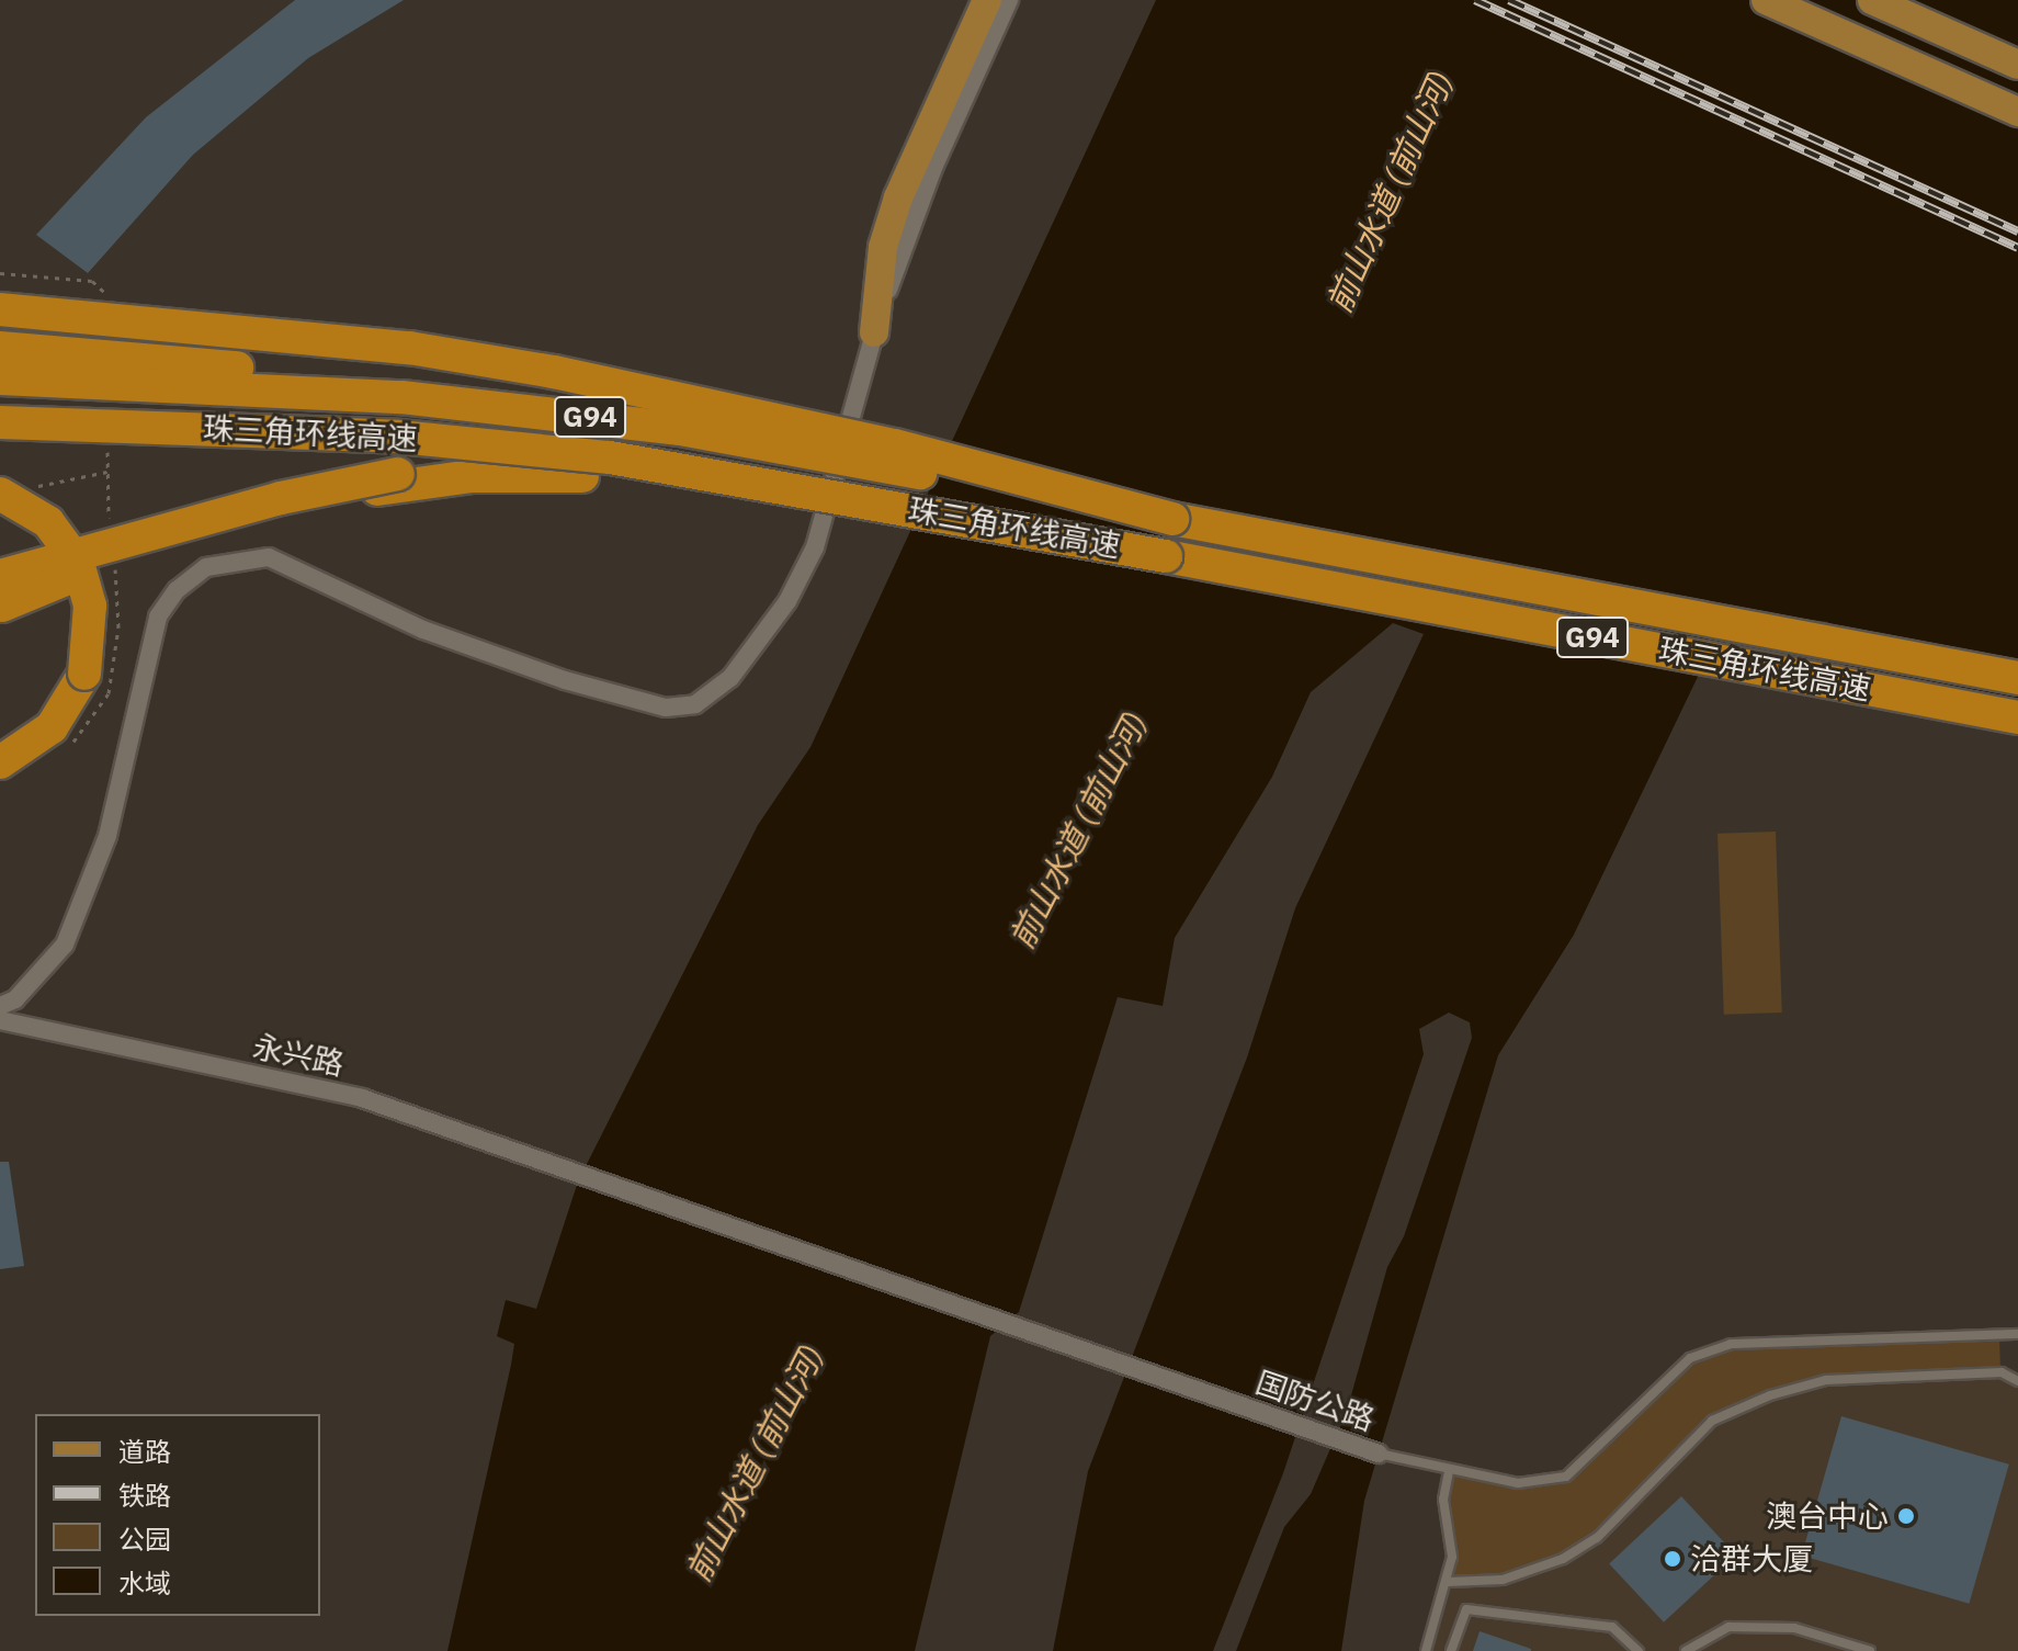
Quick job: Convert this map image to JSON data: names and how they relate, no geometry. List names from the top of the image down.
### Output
{
  "streets": {
    "highway": ["G94", "珠三角环线高速"],
    "street": ["永兴路", "国防公路"]
  },
  "crossings": [
    ["永兴路", "国防公路"]
  ],
  "water": ["前山水道 (前山河)"],
  "places": ["澳台中心", "洽群大厦"],
  "legend": [
    "道路",
    "铁路",
    "公园",
    "水域"
  ]
}
